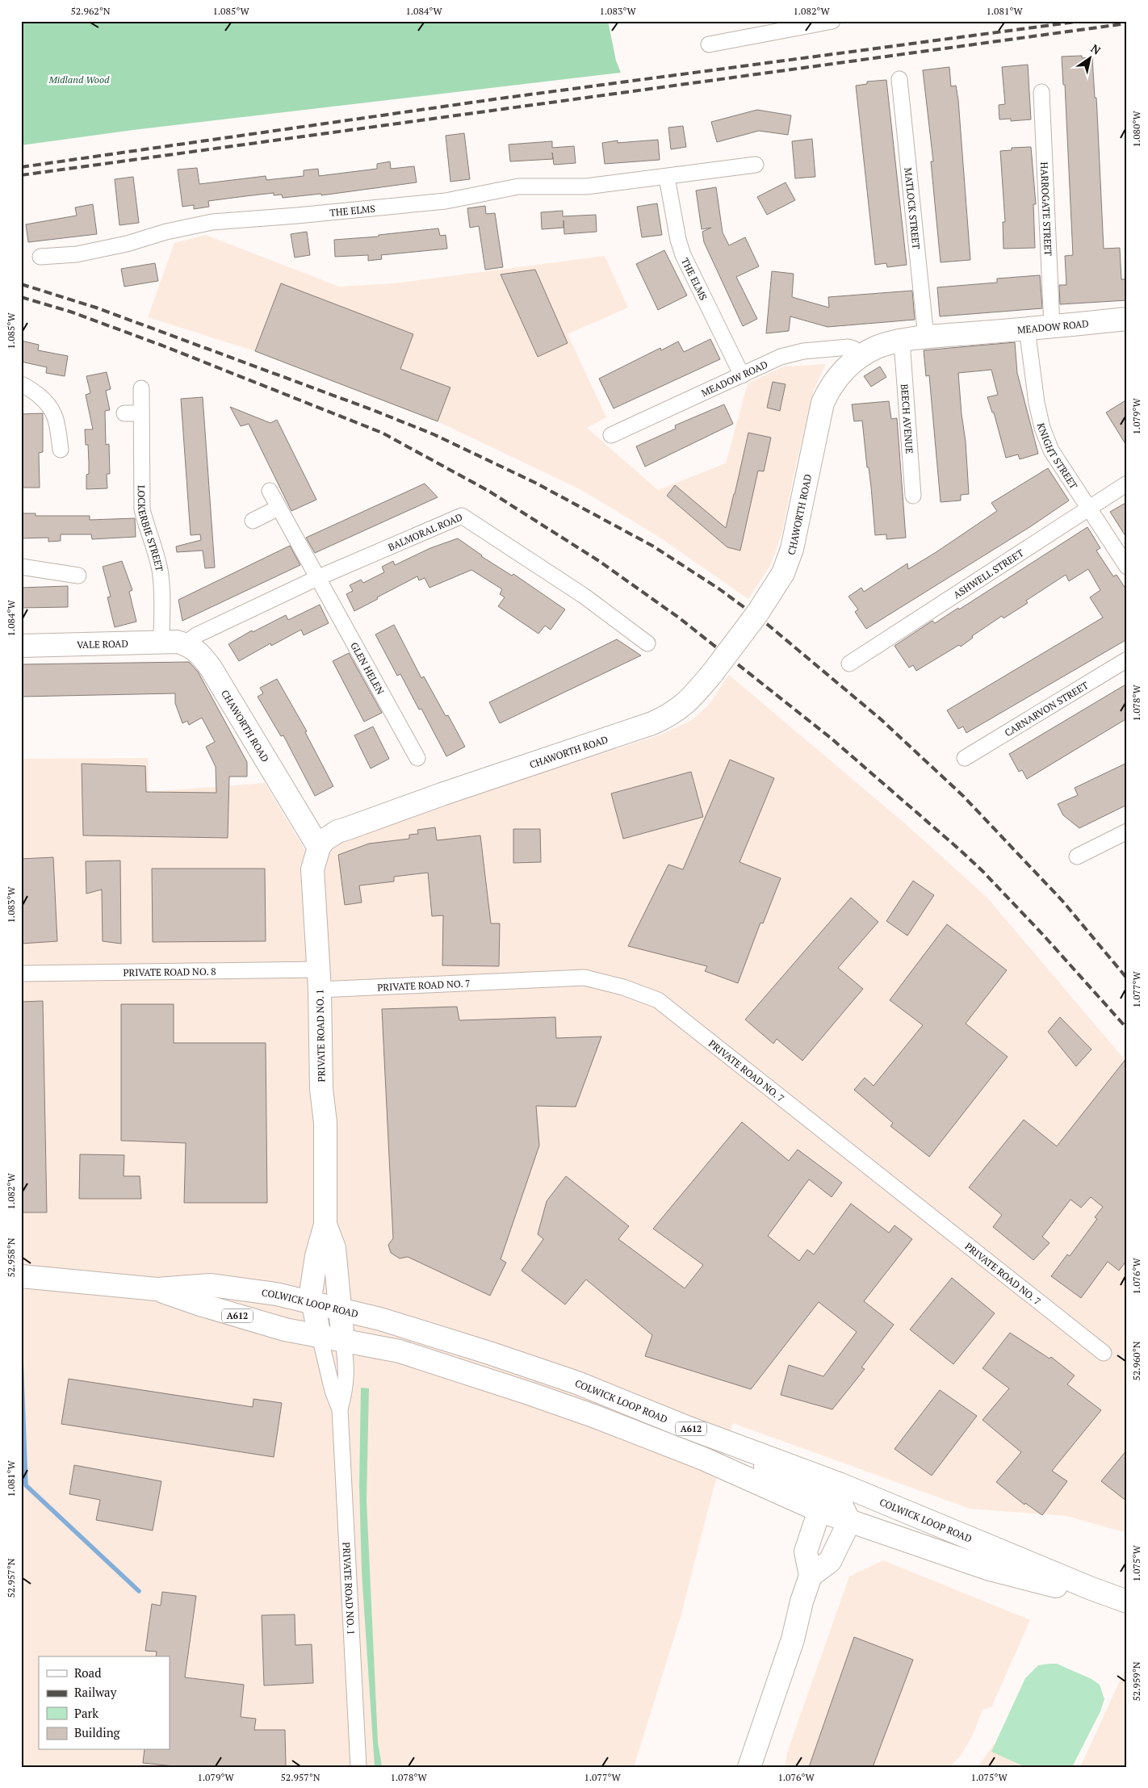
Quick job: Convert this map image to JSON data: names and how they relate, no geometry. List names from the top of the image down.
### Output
{
  "streets": {
    "street": [
      "MATLOCK STREET",
      "HARROGATE STREET",
      "THE ELMS",
      "MEADOW ROAD",
      "BEECH AVENUE",
      "KNIGHT STREET",
      "CHAWORTH ROAD",
      "LOCKERBIE STREET",
      "BALMORAL ROAD",
      "ASHWELL STREET",
      "VALE ROAD",
      "GLEN HELEN",
      "CARNARVON STREET",
      "PRIVATE ROAD NO. 8",
      "PRIVATE ROAD NO. 7",
      "PRIVATE ROAD NO. 1",
      "COLWICK LOOP ROAD",
      "A612"
    ]
  },
  "crossings": [
    ["MATLOCK STREET", "MEADOW ROAD"],
    ["HARROGATE STREET", "MEADOW ROAD"],
    ["THE ELMS", "MEADOW ROAD"],
    ["MEADOW ROAD", "BEECH AVENUE"],
    ["MEADOW ROAD", "KNIGHT STREET"],
    ["MEADOW ROAD", "CHAWORTH ROAD"],
    ["KNIGHT STREET", "ASHWELL STREET"],
    ["CHAWORTH ROAD", "BALMORAL ROAD"],
    ["CHAWORTH ROAD", "VALE ROAD"],
    ["CHAWORTH ROAD", "PRIVATE ROAD NO. 1"],
    ["LOCKERBIE STREET", "VALE ROAD"],
    ["BALMORAL ROAD", "VALE ROAD"],
    ["BALMORAL ROAD", "GLEN HELEN"],
    ["PRIVATE ROAD NO. 8", "PRIVATE ROAD NO. 7"],
    ["PRIVATE ROAD NO. 8", "PRIVATE ROAD NO. 1"],
    ["PRIVATE ROAD NO. 7", "PRIVATE ROAD NO. 1"],
    ["PRIVATE ROAD NO. 1", "COLWICK LOOP ROAD"]
  ],
  "parks": ["Midland Wood"],
  "legend": [
    "Road",
    "Railway",
    "Park",
    "Building"
  ],
  "north": "top right",
  "coordinates": [
    "52.962°N",
    "1.085°W",
    "1.084°W",
    "1.083°W",
    "1.082°W",
    "1.081°W",
    "1.080°W",
    "1.079°W",
    "1.078°W",
    "1.077°W",
    "52.958°N",
    "1.076°W",
    "52.960°N",
    "1.075°W",
    "52.957°N",
    "52.959°N"
  ]
}
